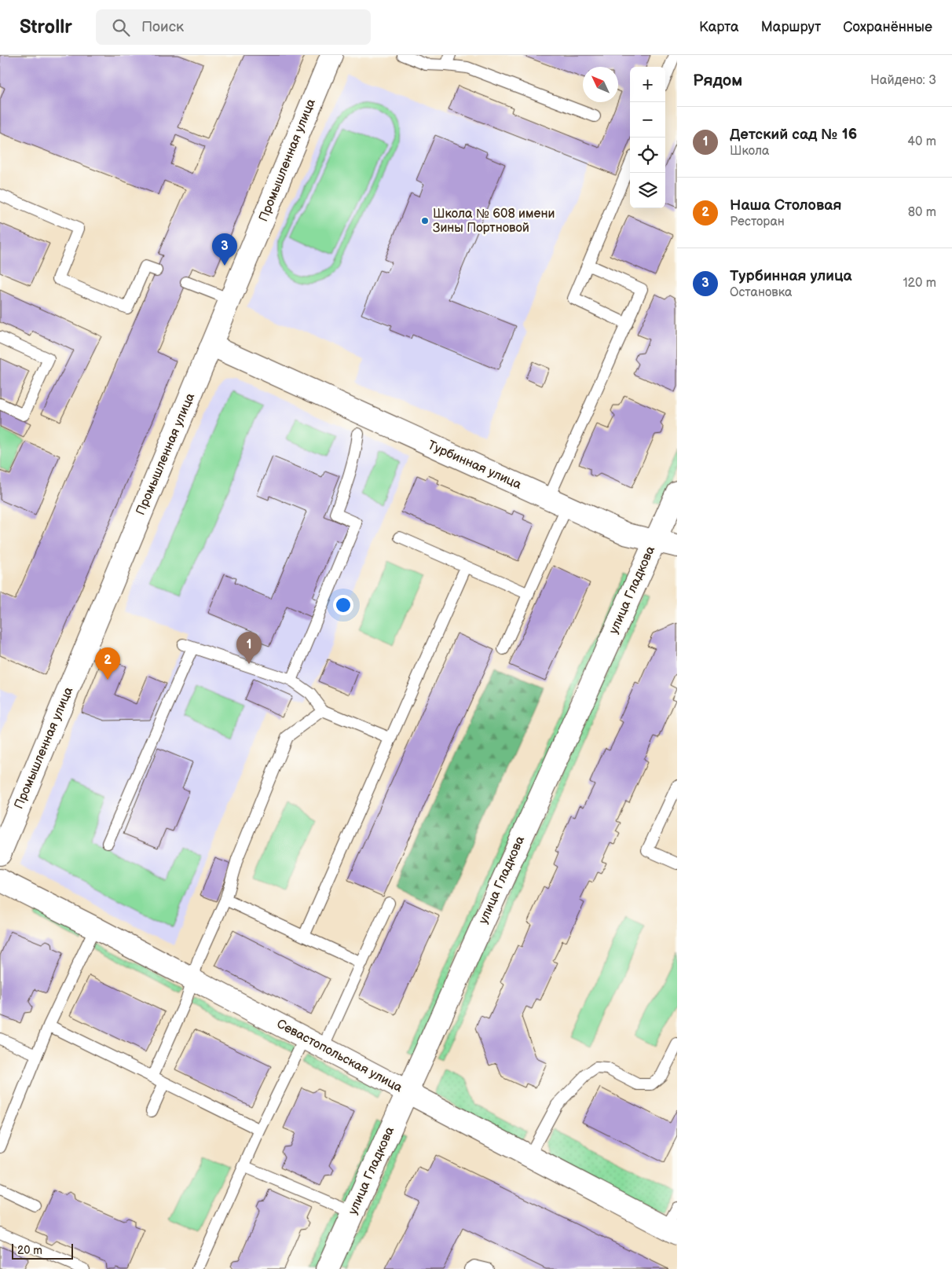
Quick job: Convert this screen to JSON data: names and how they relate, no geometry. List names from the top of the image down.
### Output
{
  "streets": {
    "street": [
      "Промышленная улица",
      "Турбинная улица",
      "улица Гладкова",
      "Севастопольская улица"
    ]
  },
  "crossings": [
    ["Промышленная улица", "Турбинная улица"],
    ["Турбинная улица", "улица Гладкова"],
    ["улица Гладкова", "Севастопольская улица"]
  ],
  "places": ["Школа № 608 имени Зины Портновой"],
  "scale_bar": "20 m",
  "north": "top left",
  "page": {
    "header": "Strollr",
    "search": "Поиск",
    "nav": ["Карта", "Маршрут", "Сохранённые"],
    "heading": ["Рядом", "Найдено: 3"],
    "map_buttons": ["+", "−"],
    "list": [
      {
        "mark": "1",
        "name": "Детский сад № 16",
        "note": "Школа",
        "value": "40 m"
      },
      {
        "mark": "2",
        "name": "Наша Столовая",
        "note": "Ресторан",
        "value": "80 m"
      },
      {
        "mark": "3",
        "name": "Турбинная улица",
        "note": "Остановка",
        "value": "120 m"
      }
    ],
    "pins": ["3", "1", "2"],
    "scale": "20 m"
  }
}
